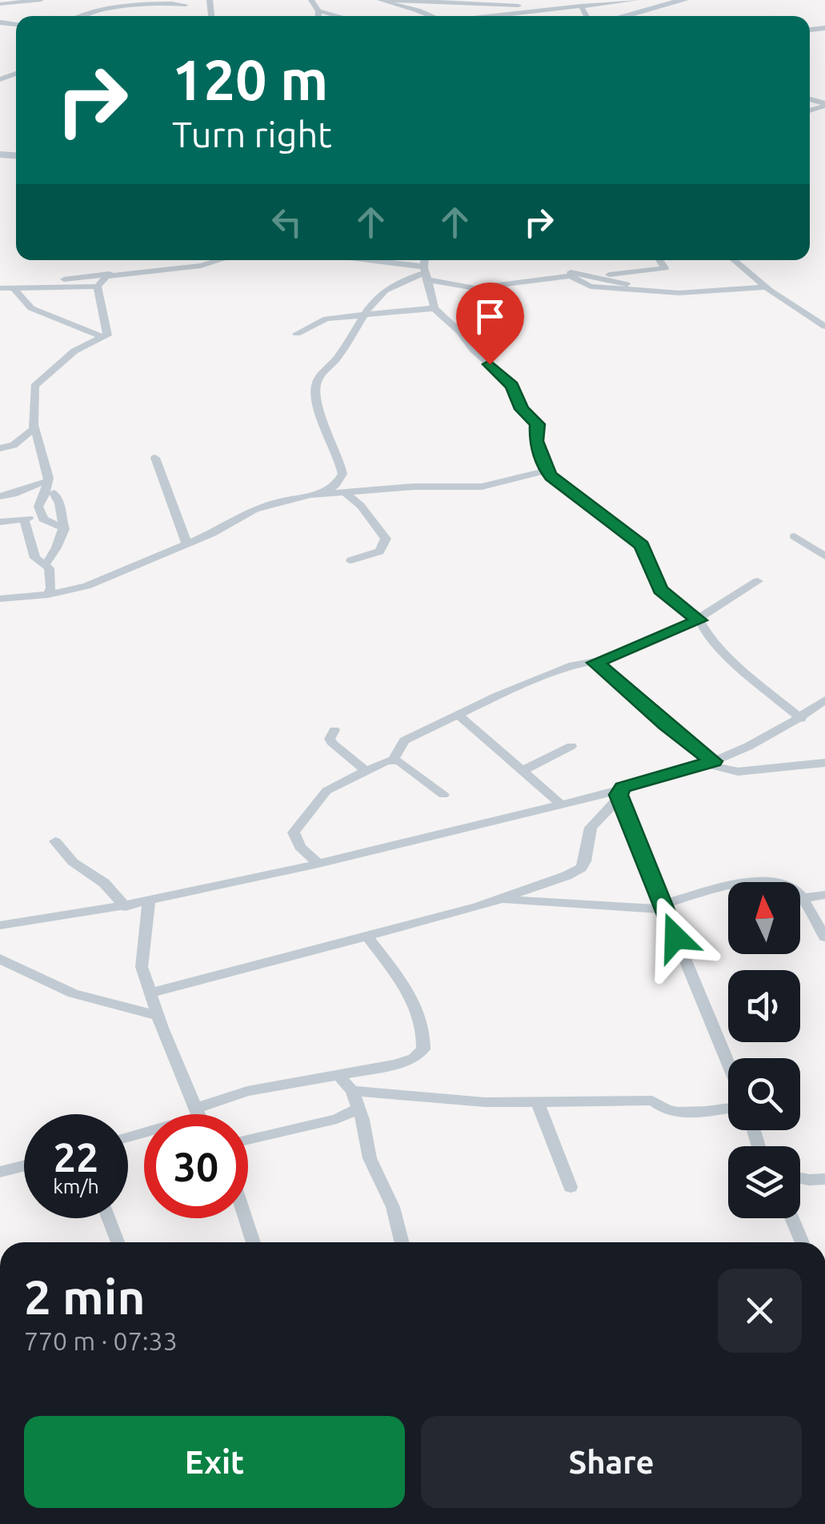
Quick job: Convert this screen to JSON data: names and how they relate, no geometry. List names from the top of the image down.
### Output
{
  "north": "top",
  "page": {
    "turn": ["120 m", "Turn right"],
    "speed": "22 km/h",
    "limit": "30",
    "heading": ["2 min", "770 m · 07:33"],
    "buttons": ["Exit", "Share"]
  }
}
